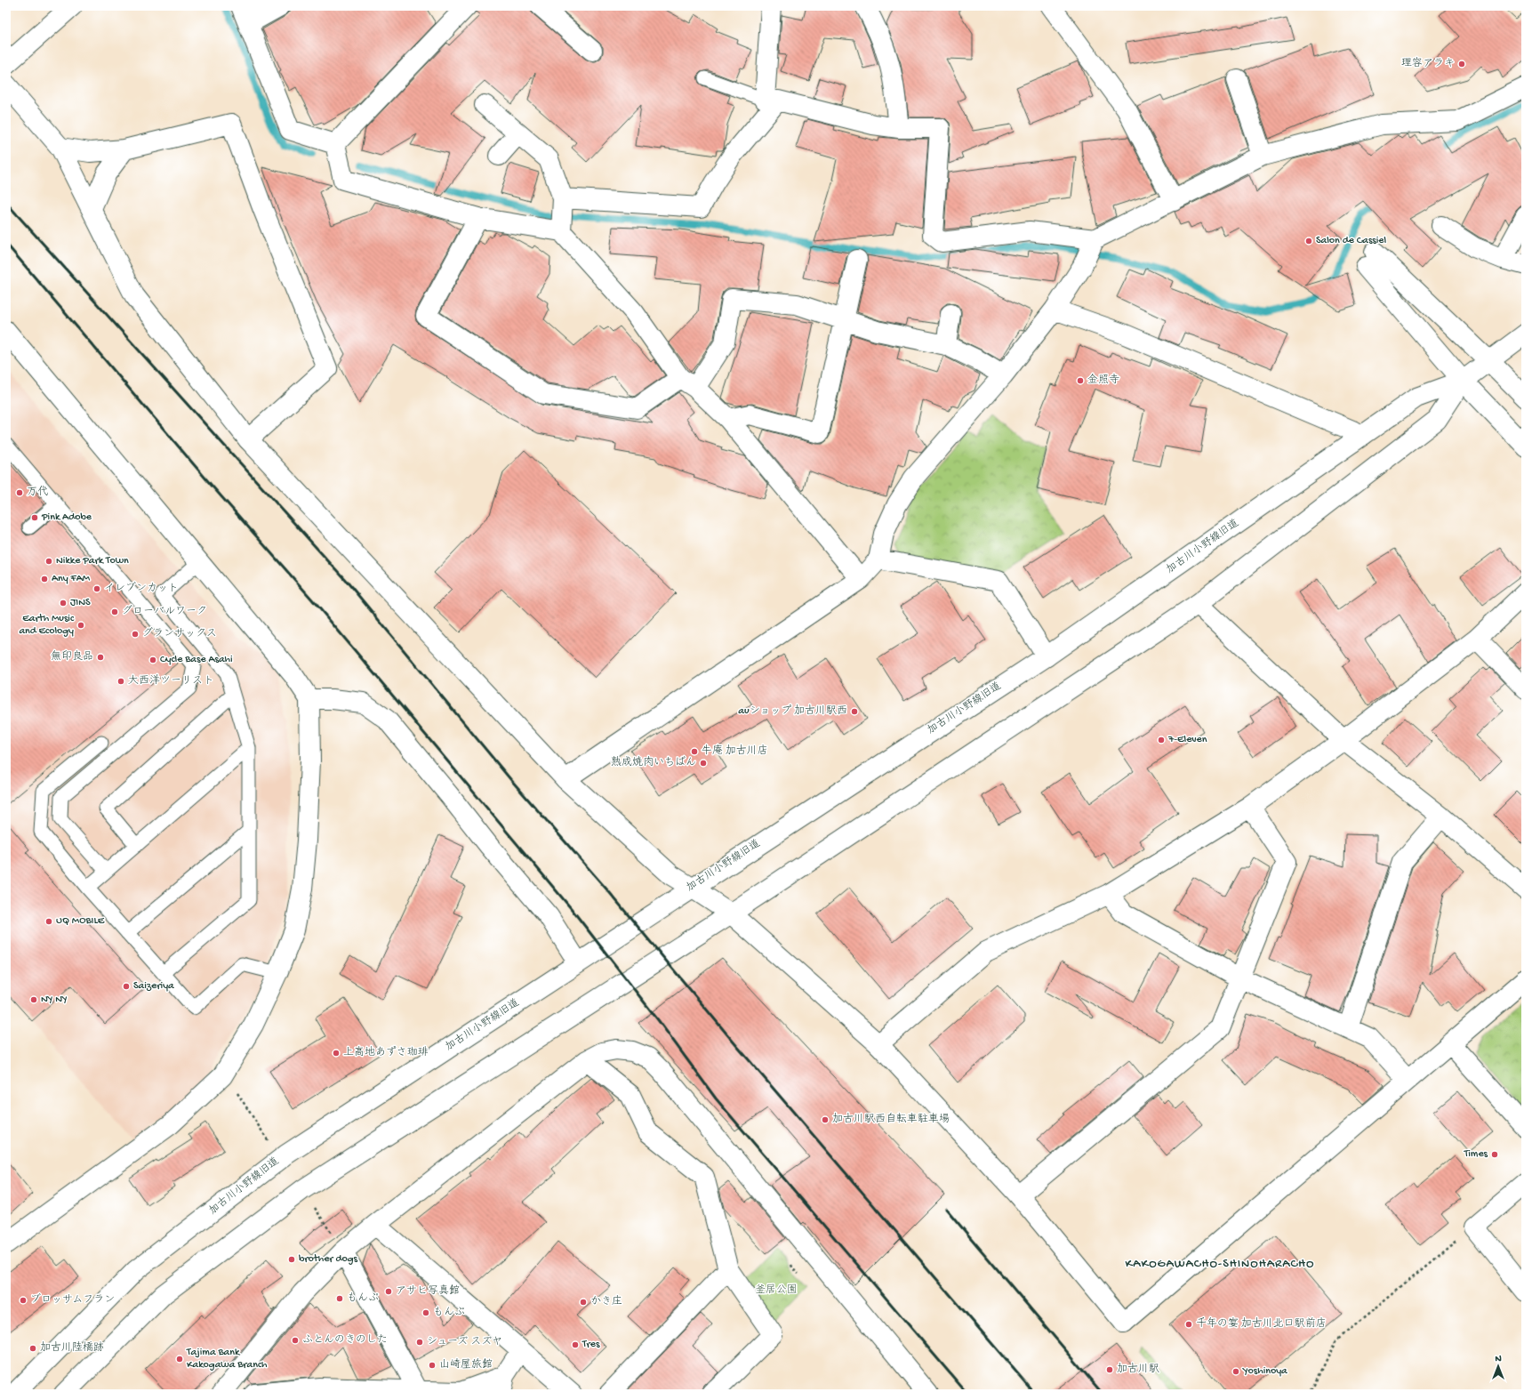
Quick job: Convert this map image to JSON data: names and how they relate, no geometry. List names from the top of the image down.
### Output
{
  "streets": {
    "street": ["加古川小野線旧道"]
  },
  "districts": ["KAKOGAWACHO-SHINOHARACHO"],
  "parks": ["釜居公園"],
  "places": [
    "理容アラキ",
    "Salon de Cassiel",
    "金照寺",
    "万代",
    "Pink Adobe",
    "Nikke Park Town",
    "Any FAM",
    "イレブンカット",
    "JINS",
    "グローバルワーク",
    "Earth Music and Ecology",
    "グランサックス",
    "無印良品",
    "Cycle Base Asahi",
    "大西洋ツーリスト",
    "auショップ 加古川駅西",
    "7-Eleven",
    "牛庵 加古川店",
    "熟成焼肉いちばん",
    "UQ MOBILE",
    "Saizeriya",
    "NY NY",
    "上高地あずさ珈琲",
    "加古川駅西自転車駐車場",
    "Times",
    "brother dogs",
    "アサヒ写真館",
    "もんぷ",
    "ブロッサムフラン",
    "かき庄",
    "もんぶ",
    "千年の宴 加古川北口駅前店",
    "ふとんのきのした",
    "シューズ スズヤ",
    "Tres",
    "加古川陸橋跡",
    "Tajima Bank Kakogawa Branch",
    "山崎屋旅館",
    "加古川駅",
    "Yoshinoya"
  ],
  "north": "top"
}
